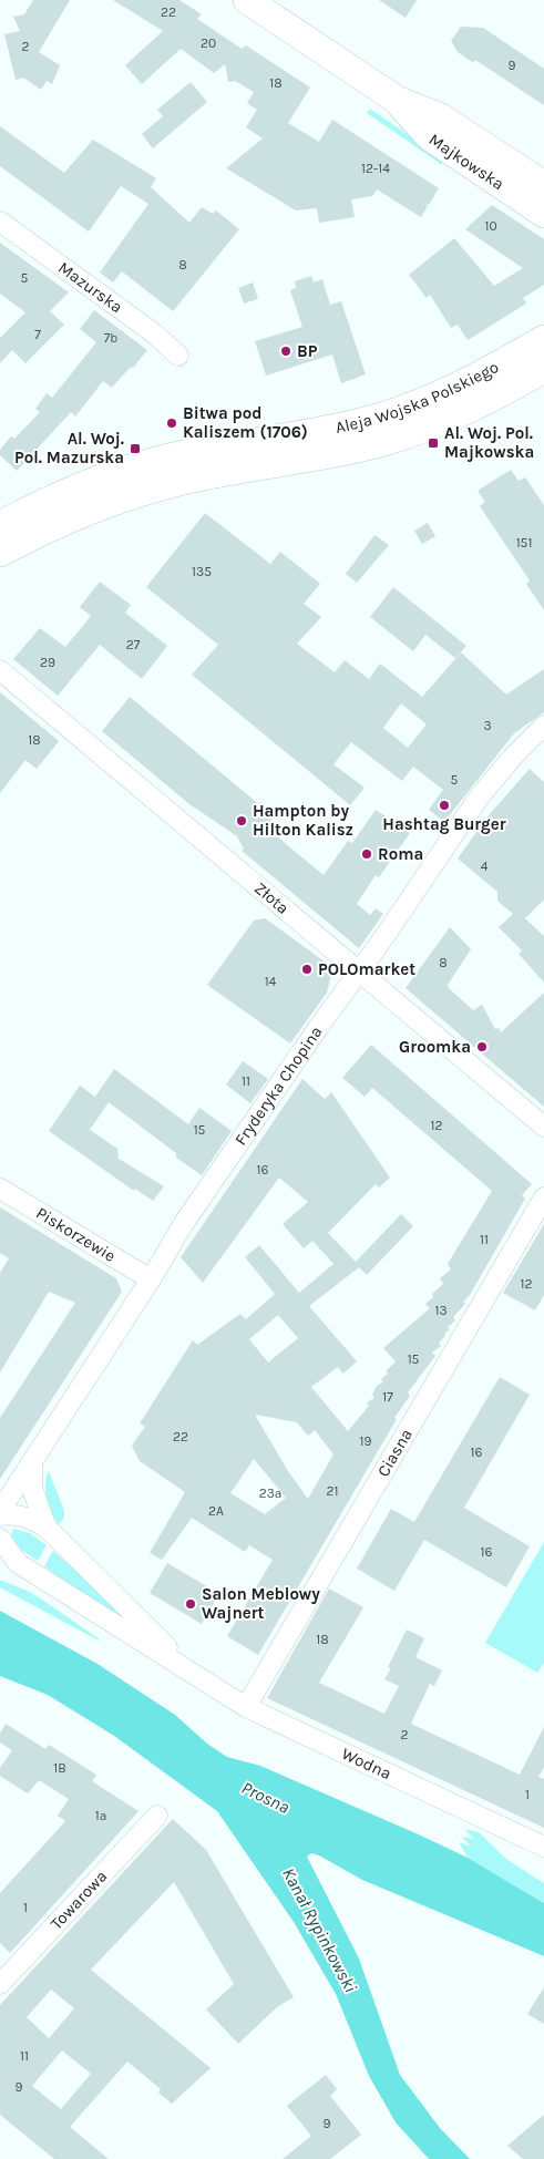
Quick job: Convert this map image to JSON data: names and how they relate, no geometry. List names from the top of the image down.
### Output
{
  "streets": {
    "main road": ["Majkowska", "Aleja Wojska Polskiego"],
    "street": [
      "Mazurska",
      "Złota",
      "Fryderyka Chopina",
      "Piskorzewie",
      "Ciasna",
      "Wodna",
      "Towarowa"
    ]
  },
  "crossings": [
    ["Złota", "Fryderyka Chopina"],
    ["Fryderyka Chopina", "Piskorzewie"],
    ["Ciasna", "Wodna"]
  ],
  "water": ["Prosna", "Kanał Rypinkowski"],
  "places": {
    "other": [
      "BP",
      "Bitwa pod Kaliszem (1706)",
      "Hashtag Burger",
      "Hampton by Hilton Kalisz",
      "Roma",
      "POLOmarket",
      "Groomka",
      "Salon Meblowy Wajnert"
    ],
    "transit": ["Al. Woj. Pol. Majkowska", "Al. Woj. Pol. Mazurska"]
  },
  "house_numbers": [
    "22",
    "20",
    "2",
    "9",
    "18",
    "12-14",
    "10",
    "8",
    "5",
    "7",
    "7b",
    "151",
    "135",
    "27",
    "29",
    "3",
    "18",
    "5",
    "4",
    "8",
    "14",
    "11",
    "12",
    "15",
    "16",
    "11",
    "12",
    "13",
    "15",
    "17",
    "22",
    "19",
    "16",
    "21",
    "23a",
    "2A",
    "16",
    "18",
    "2",
    "1B",
    "1",
    "1a",
    "1",
    "11",
    "9",
    "9"
  ]
}
